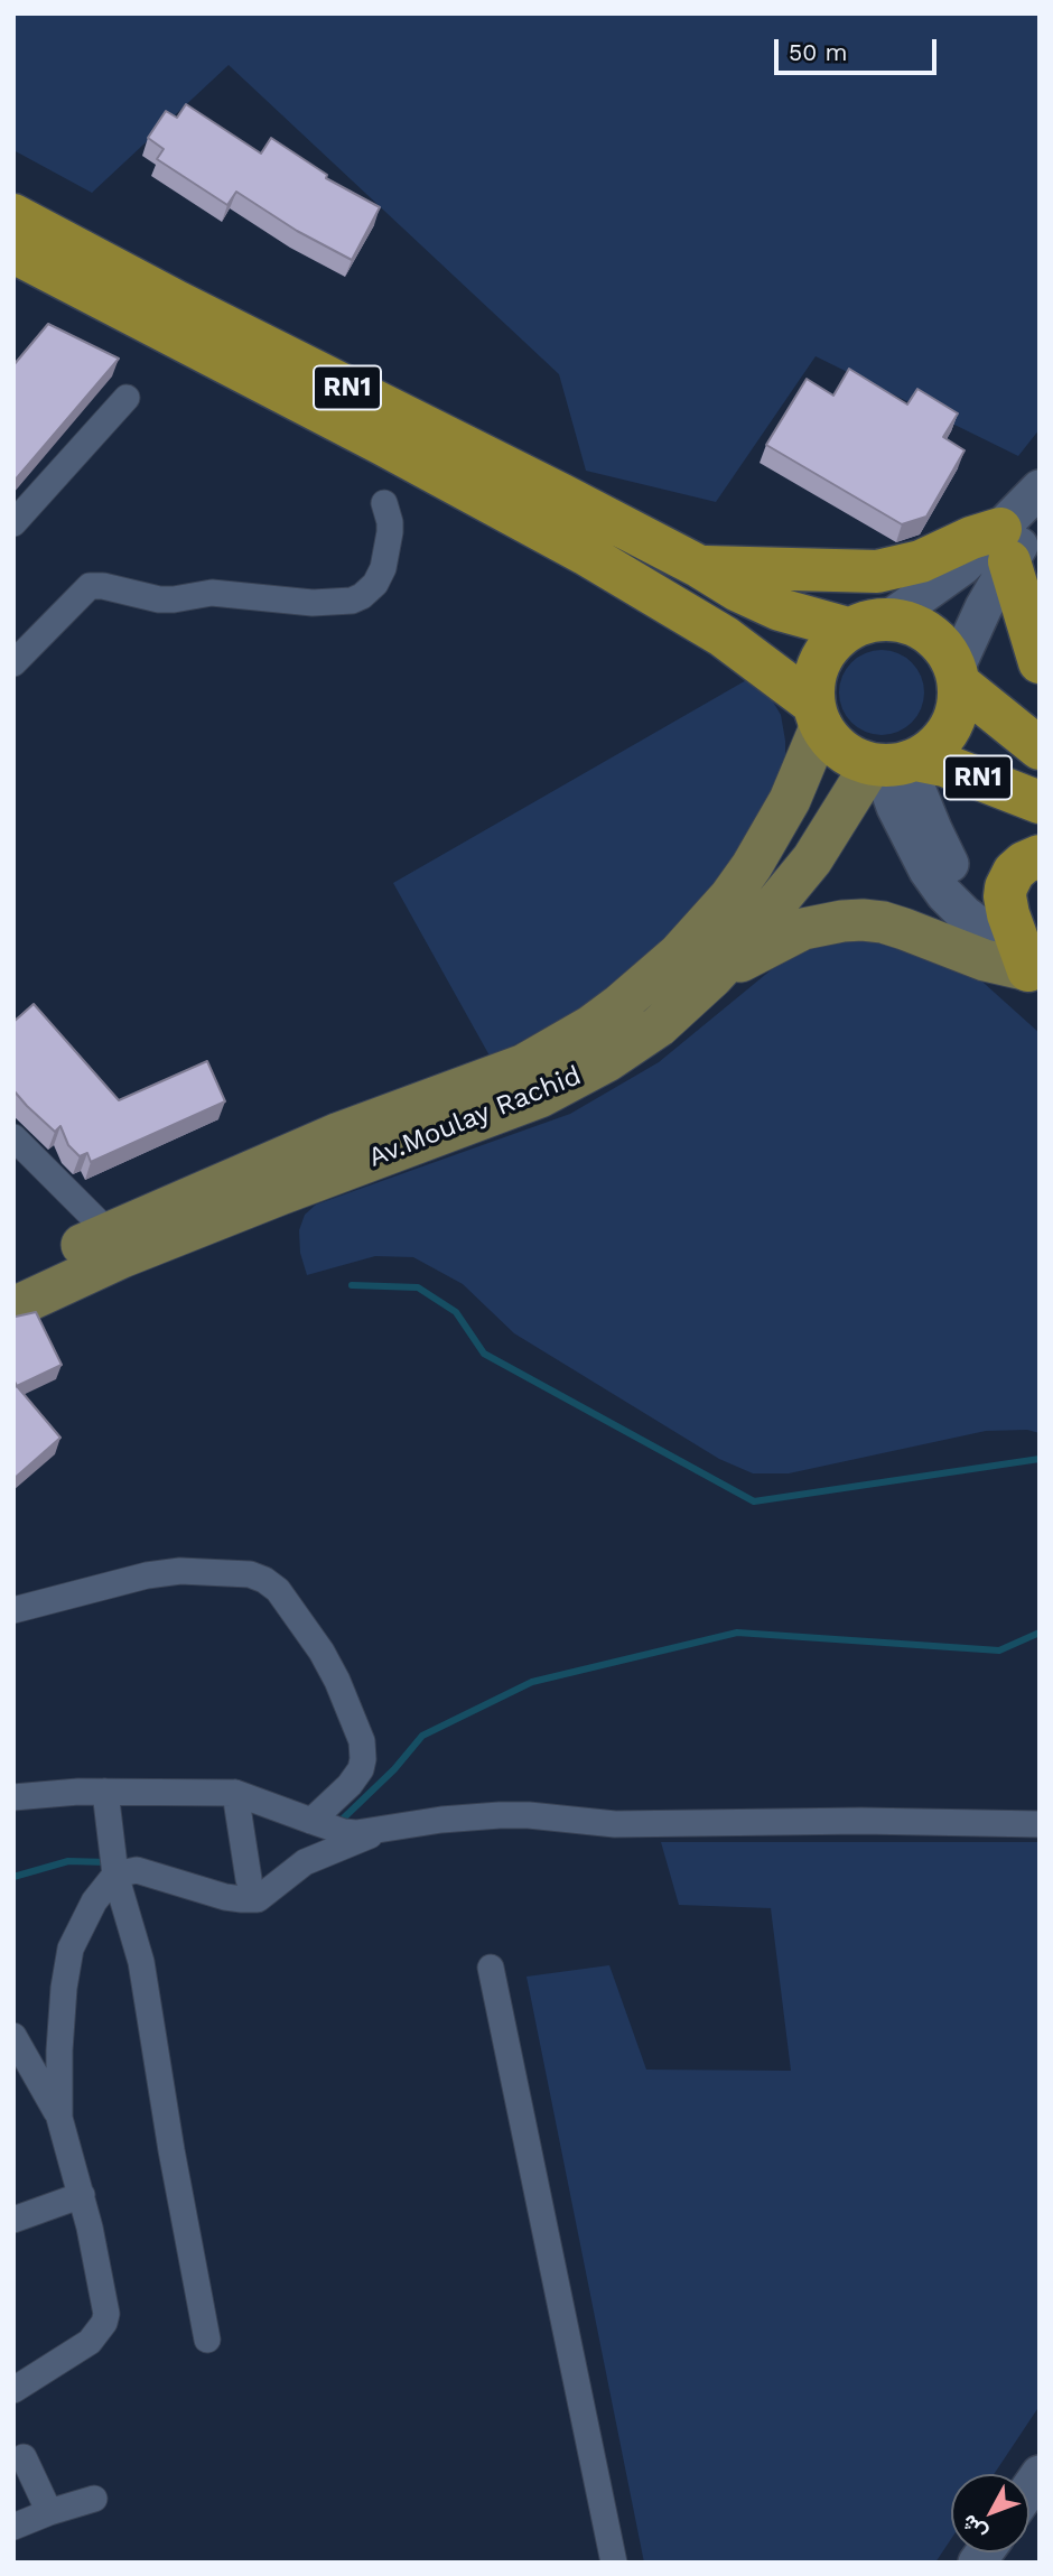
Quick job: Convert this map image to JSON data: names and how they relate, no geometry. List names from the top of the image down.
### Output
{
  "streets": {
    "highway": ["RN1"],
    "main road": ["Av.Moulay Rachid"]
  },
  "crossings": [
    ["RN1", "Av.Moulay Rachid"]
  ],
  "scale_bar": "50 m",
  "north": "bottom left"
}
